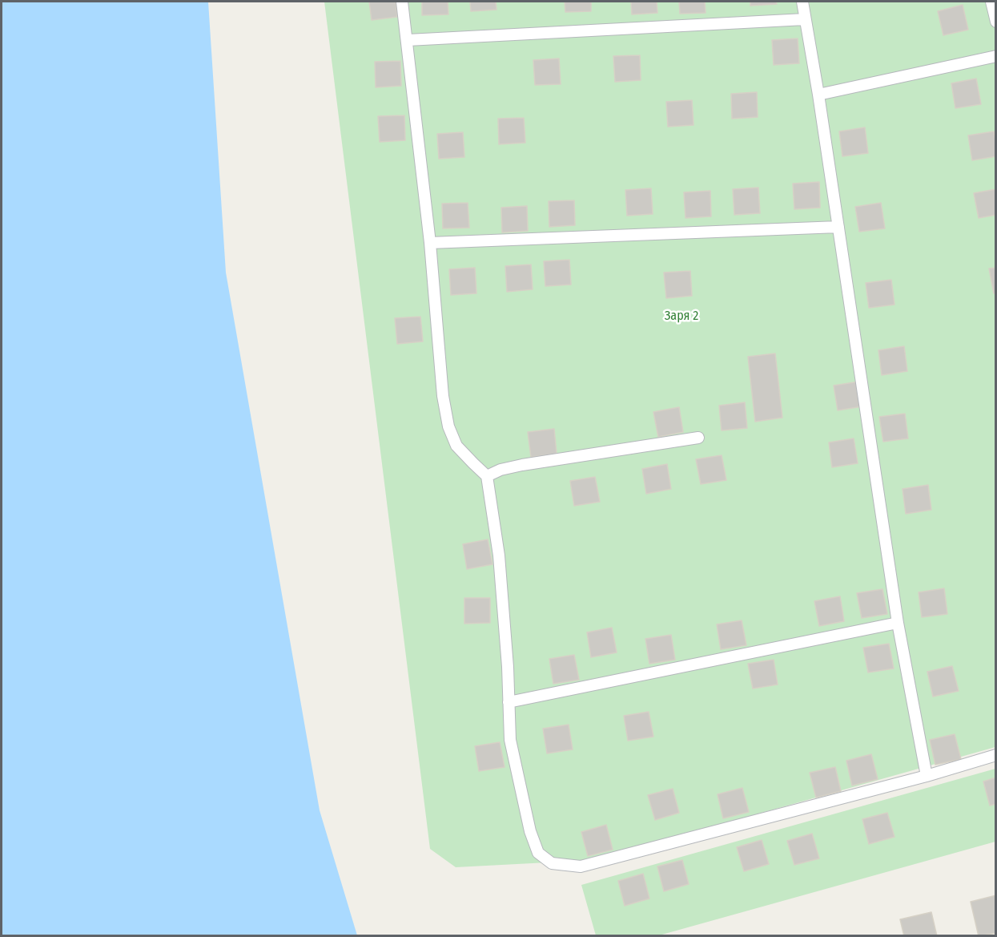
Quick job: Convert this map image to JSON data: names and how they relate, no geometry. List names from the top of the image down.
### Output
{
  "parks": ["Заря 2"]
}
